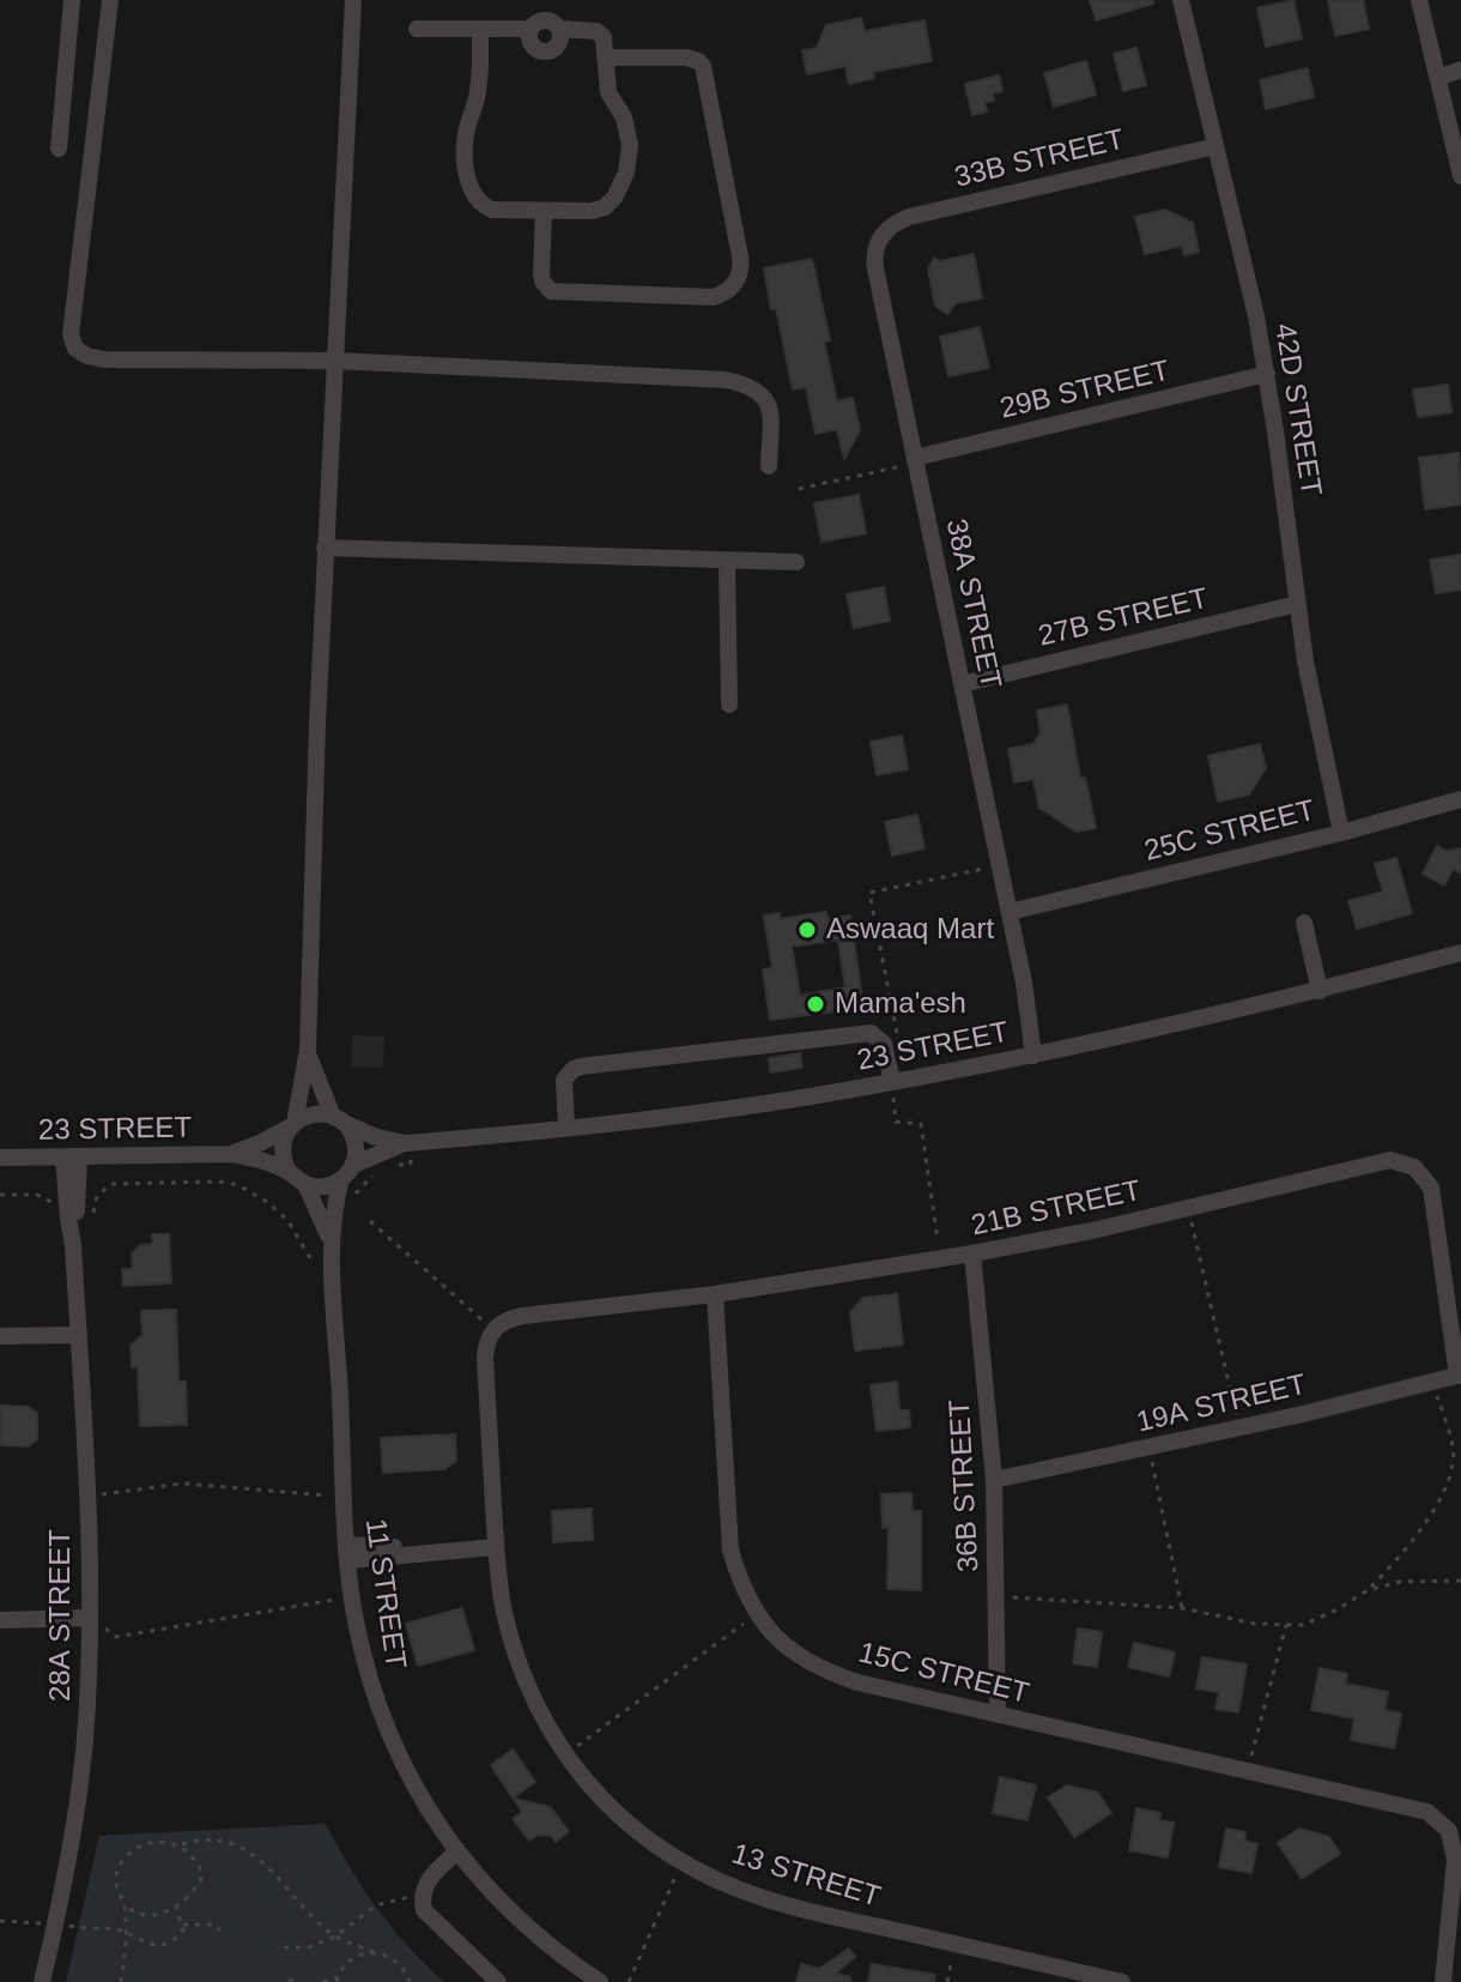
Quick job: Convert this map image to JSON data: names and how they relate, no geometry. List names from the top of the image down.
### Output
{
  "streets": {
    "street": [
      "33B STREET",
      "29B STREET",
      "42D STREET",
      "38A STREET",
      "27B STREET",
      "25C STREET",
      "23 STREET",
      "21B STREET",
      "19A STREET",
      "36B STREET",
      "11 STREET",
      "28A STREET",
      "15C STREET",
      "13 STREET"
    ]
  },
  "crossings": [
    ["33B STREET", "42D STREET"],
    ["33B STREET", "38A STREET"],
    ["29B STREET", "42D STREET"],
    ["29B STREET", "38A STREET"],
    ["42D STREET", "27B STREET"],
    ["42D STREET", "25C STREET"],
    ["38A STREET", "27B STREET"],
    ["38A STREET", "25C STREET"],
    ["38A STREET", "23 STREET"],
    ["23 STREET", "11 STREET"],
    ["23 STREET", "28A STREET"],
    ["21B STREET", "19A STREET"],
    ["21B STREET", "36B STREET"],
    ["21B STREET", "15C STREET"],
    ["21B STREET", "13 STREET"],
    ["19A STREET", "36B STREET"],
    ["36B STREET", "15C STREET"]
  ],
  "places": ["Aswaaq Mart", "Mama'esh"]
}
